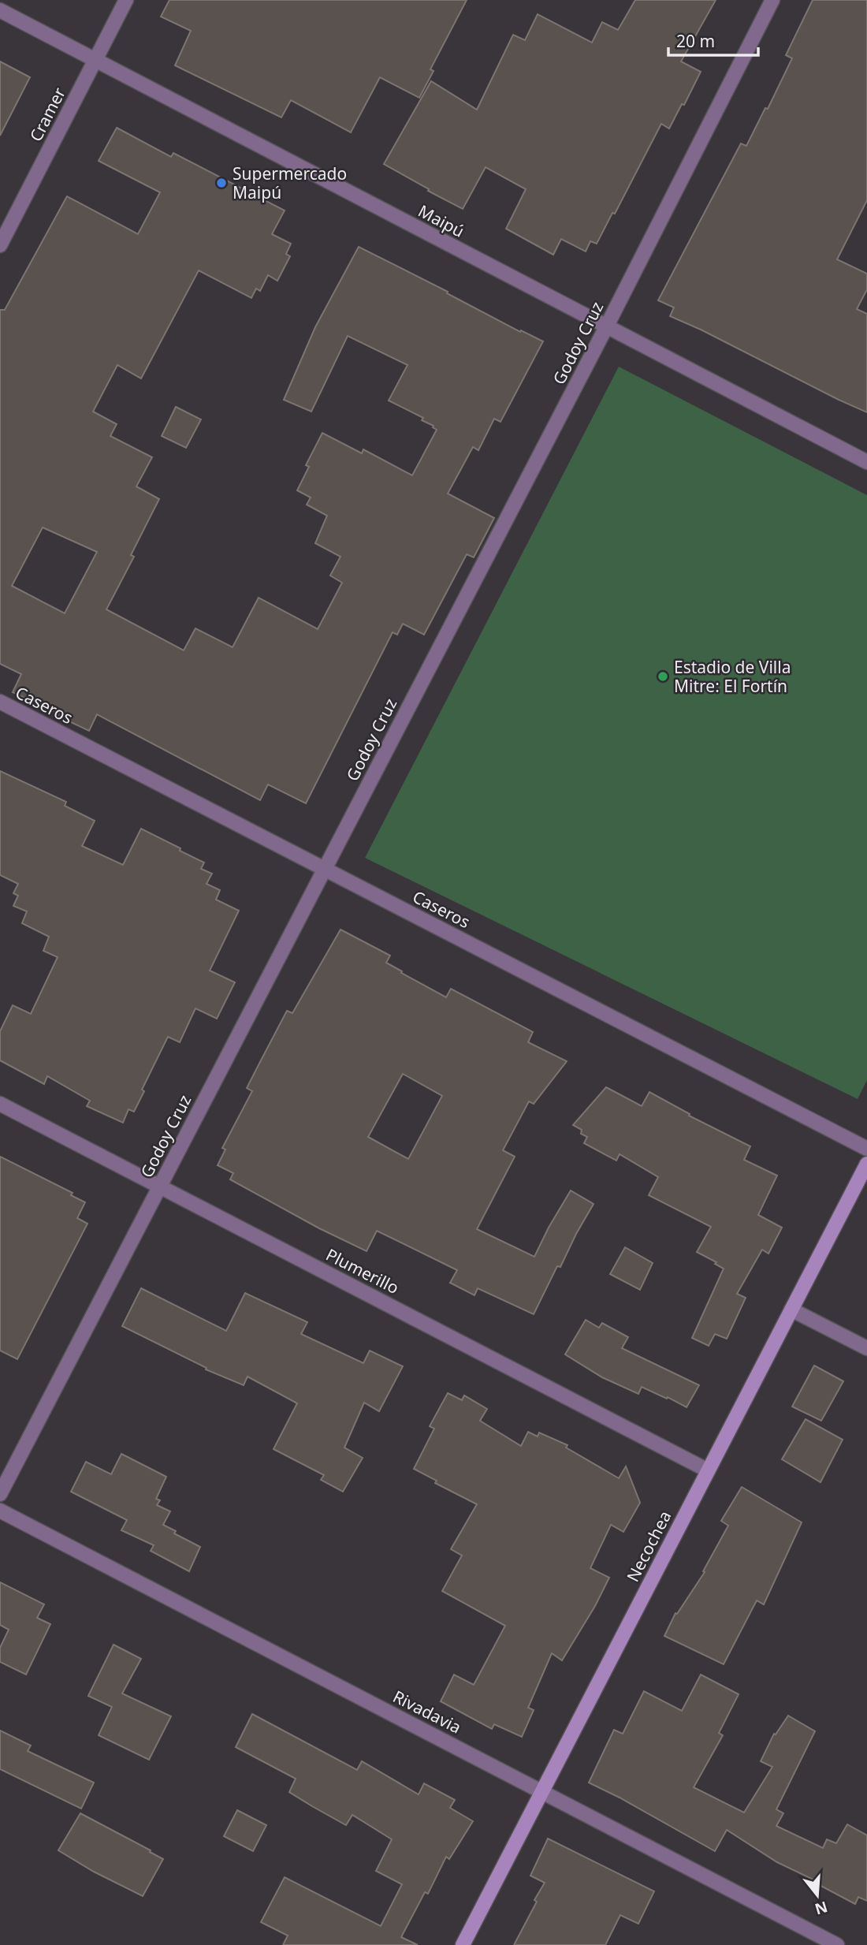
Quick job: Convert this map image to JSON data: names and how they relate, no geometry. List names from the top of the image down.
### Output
{
  "streets": {
    "main road": ["Necochea"],
    "street": [
      "Cramer",
      "Maipú",
      "Godoy Cruz",
      "Caseros",
      "Plumerillo",
      "Rivadavia"
    ]
  },
  "crossings": [
    ["Cramer", "Maipú"],
    ["Maipú", "Godoy Cruz"],
    ["Godoy Cruz", "Caseros"],
    ["Godoy Cruz", "Plumerillo"],
    ["Plumerillo", "Necochea"],
    ["Necochea", "Rivadavia"]
  ],
  "places": ["Supermercado Maipú", "Estadio de Villa Mitre: El Fortín"],
  "scale_bar": "20 m",
  "north": "bottom"
}
